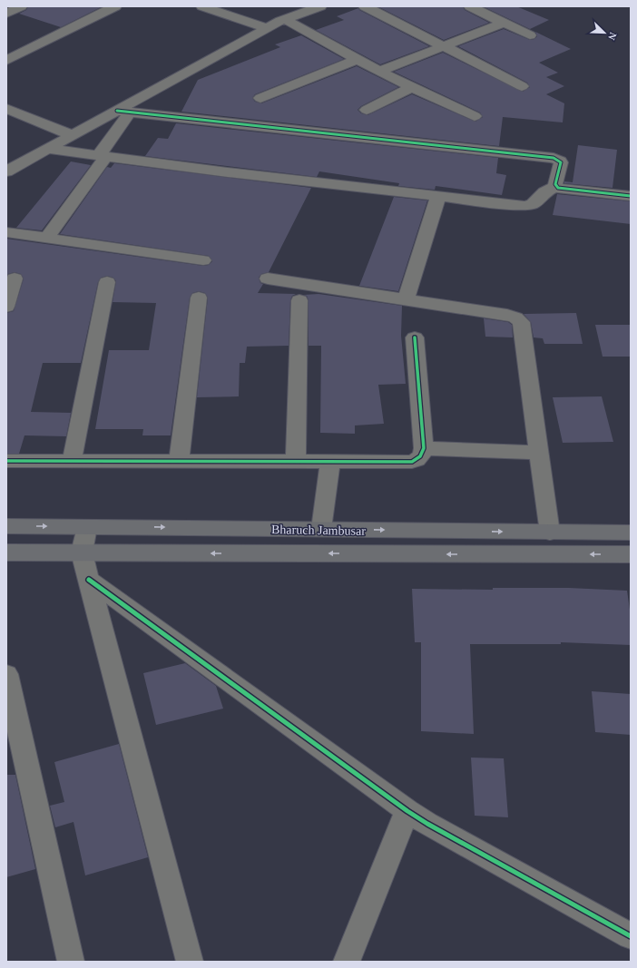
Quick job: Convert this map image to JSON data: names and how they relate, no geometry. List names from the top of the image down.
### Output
{
  "streets": {
    "main road": ["Bharuch Jambusar"]
  },
  "north": "bottom right"
}
